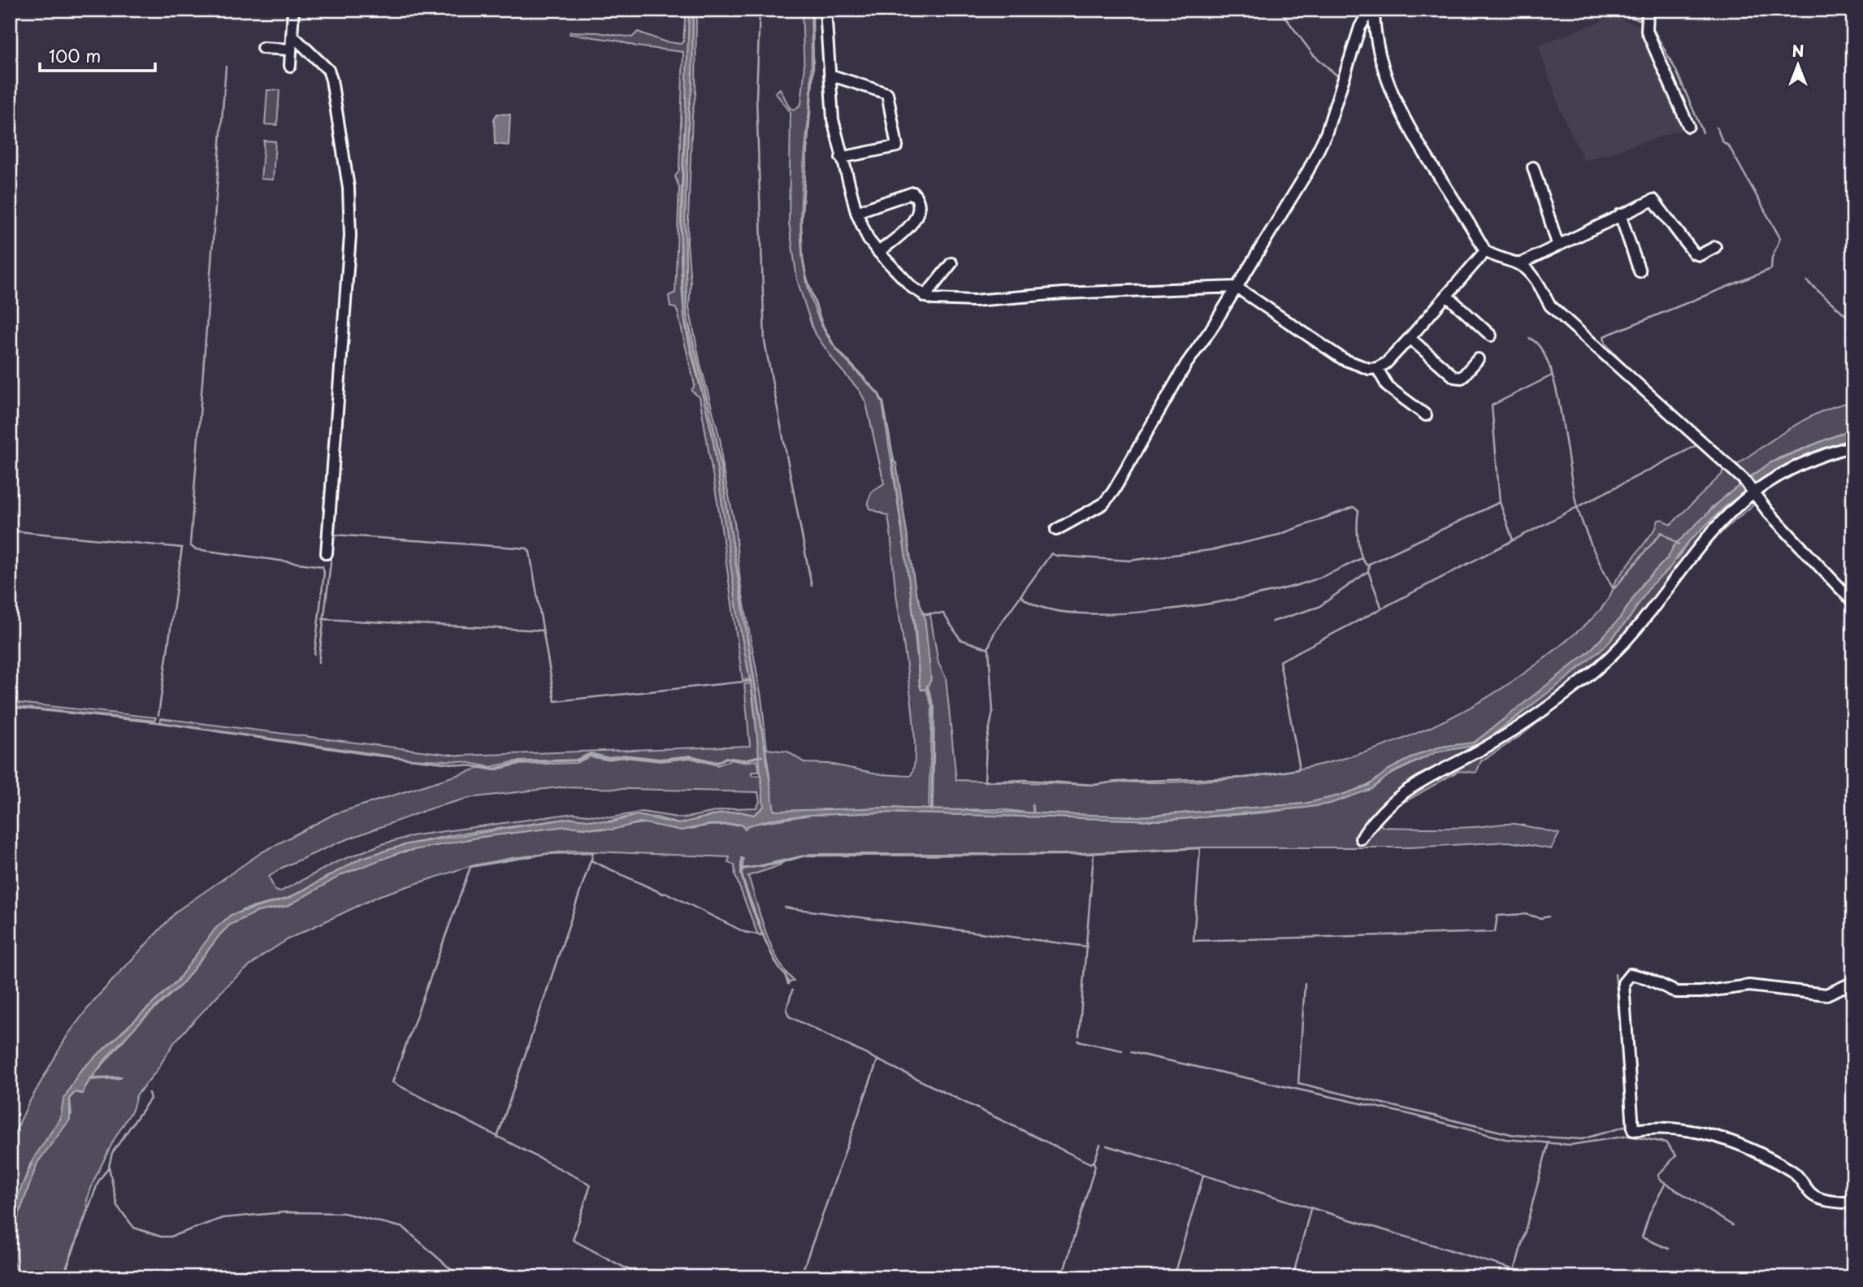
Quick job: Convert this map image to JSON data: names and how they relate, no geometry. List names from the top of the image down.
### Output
{
  "scale_bar": "100 m",
  "north": "top"
}
